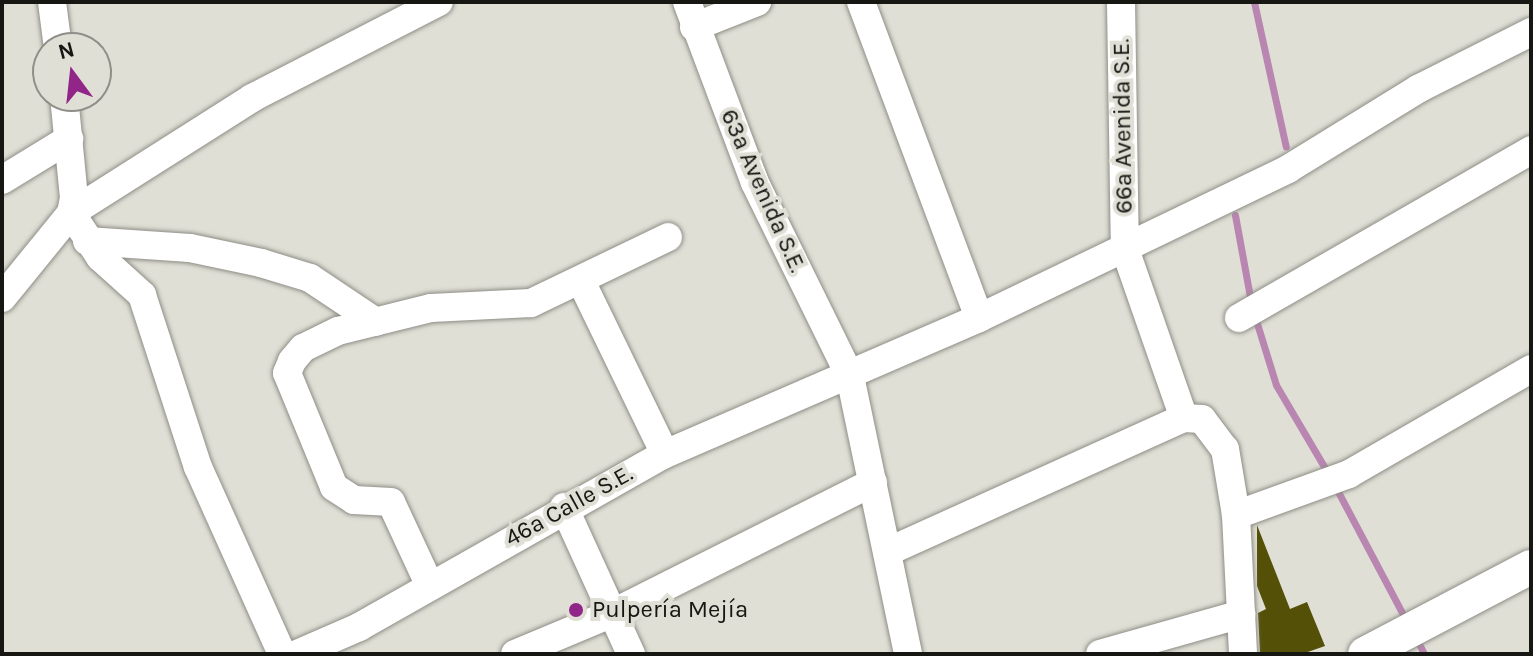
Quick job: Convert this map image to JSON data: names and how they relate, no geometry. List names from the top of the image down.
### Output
{
  "streets": {
    "street": ["66a Avenida S.E.", "63a Avenida S.E.", "46a Calle S.E."]
  },
  "crossings": [
    ["66a Avenida S.E.", "46a Calle S.E."],
    ["63a Avenida S.E.", "46a Calle S.E."]
  ],
  "places": ["Pulpería Mejía"],
  "north": "top"
}
